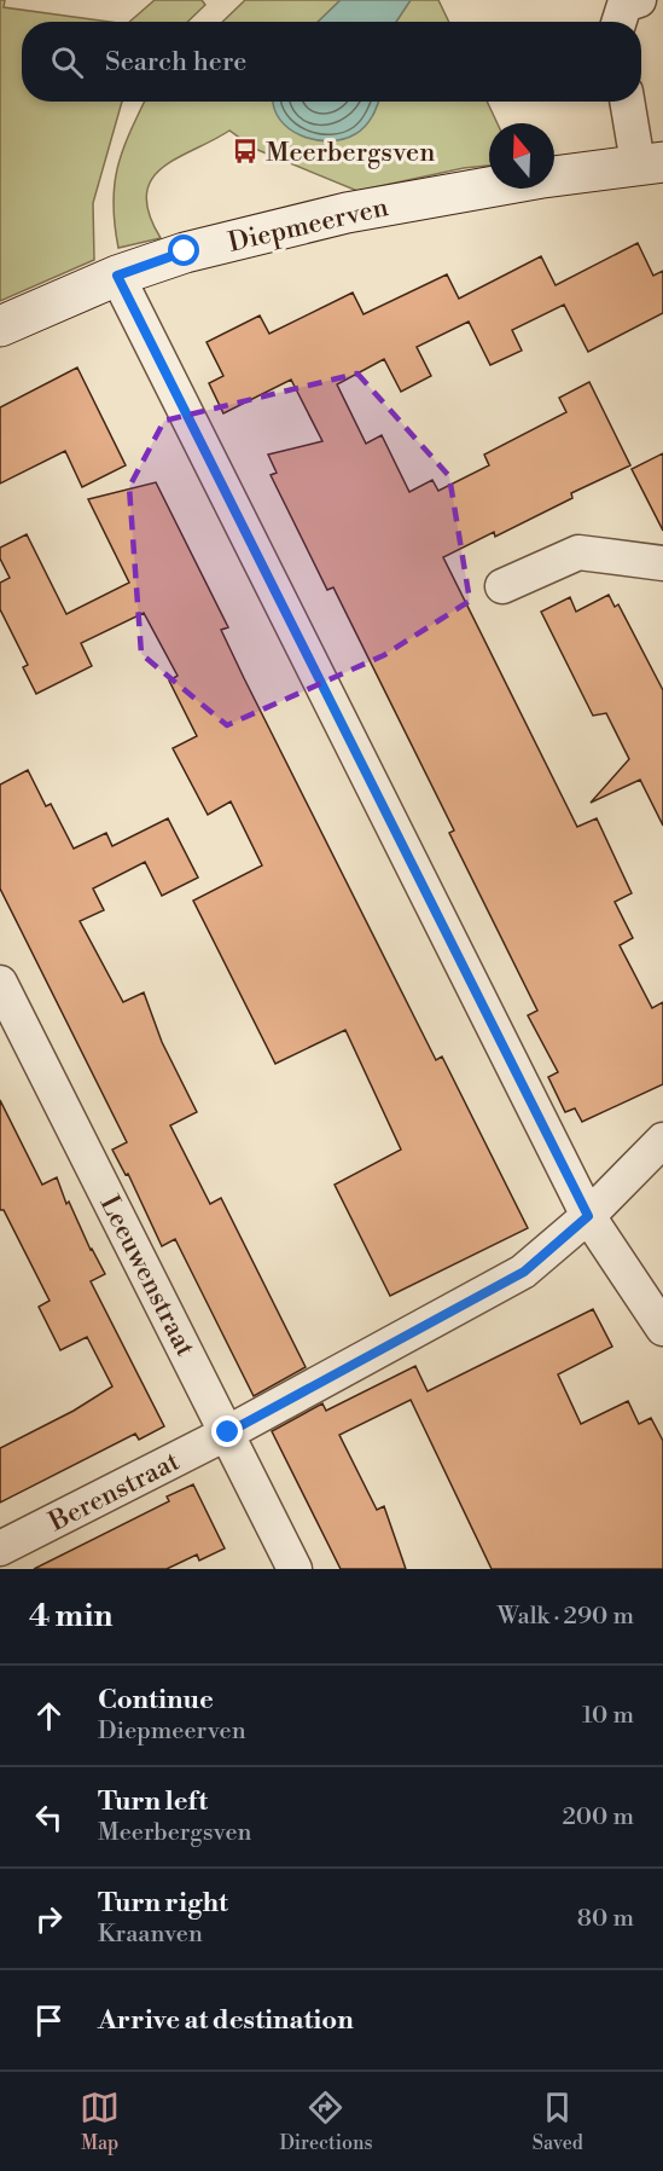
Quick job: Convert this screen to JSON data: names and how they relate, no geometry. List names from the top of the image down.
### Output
{
  "streets": {
    "street": ["Diepmeerven", "Leeuwenstraat", "Berenstraat"]
  },
  "crossings": [
    ["Leeuwenstraat", "Berenstraat"]
  ],
  "places": {
    "bus stop": ["Meerbergsven"]
  },
  "north": "top",
  "page": {
    "search": "Search here",
    "heading": ["4 min", "Walk · 290 m"],
    "list": [
      ["Continue", "Diepmeerven", "10 m"],
      ["Turn left", "Meerbergsven", "200 m"],
      ["Turn right", "Kraanven", "80 m"],
      "Arrive at destination"
    ],
    "nav": ["Map", "Directions", "Saved"]
  }
}
